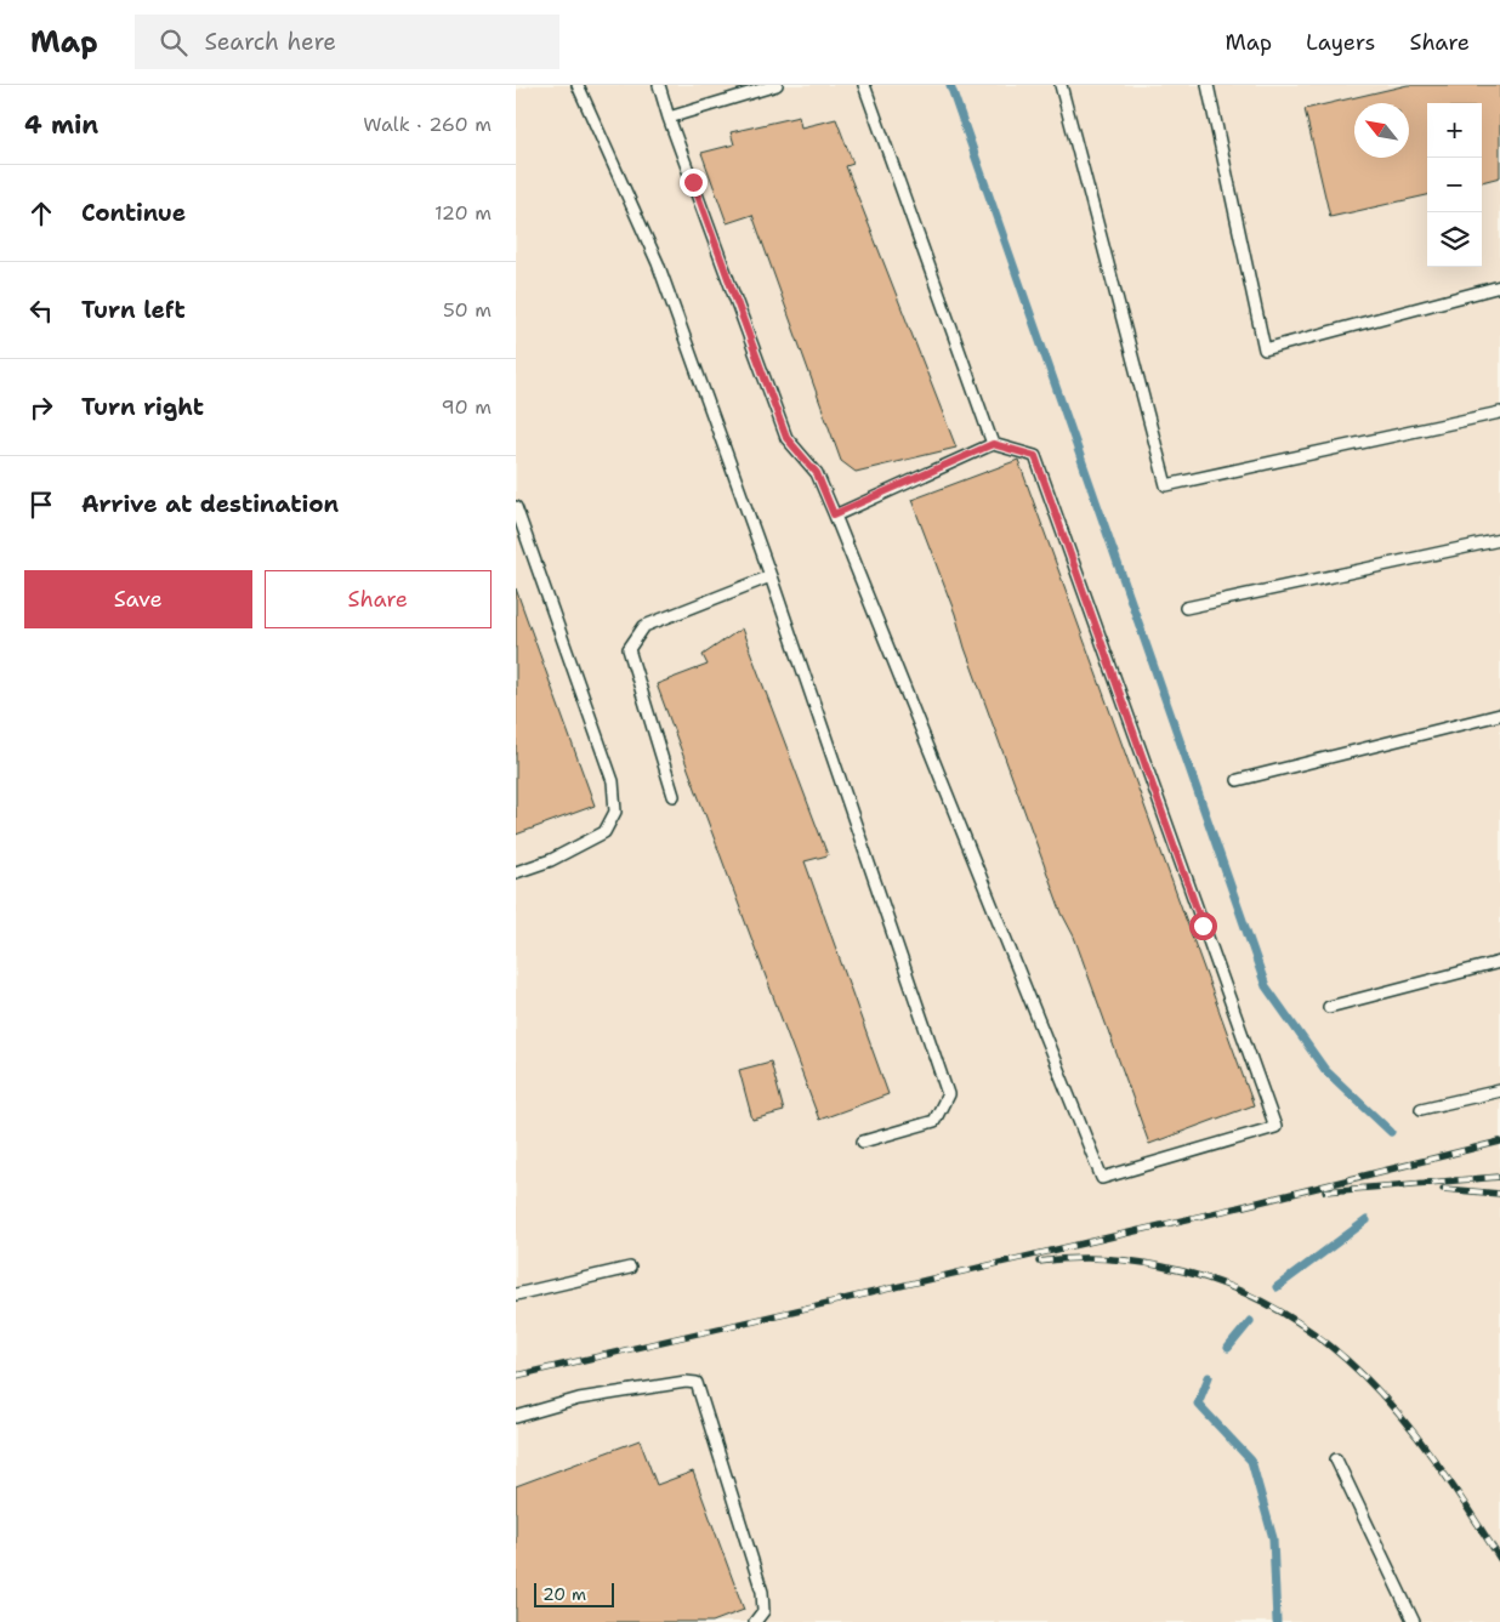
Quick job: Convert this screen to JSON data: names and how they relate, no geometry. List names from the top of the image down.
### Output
{
  "scale_bar": "20 m",
  "north": "top left",
  "page": {
    "header": "Map",
    "search": "Search here",
    "nav": ["Map", "Layers", "Share"],
    "heading": ["4 min", "Walk · 260 m"],
    "map_buttons": ["+", "−"],
    "list": [
      ["Continue", "120 m"],
      ["Turn left", "50 m"],
      ["Turn right", "90 m"],
      "Arrive at destination"
    ],
    "buttons": ["Save", "Share"],
    "scale": "20 m"
  }
}
